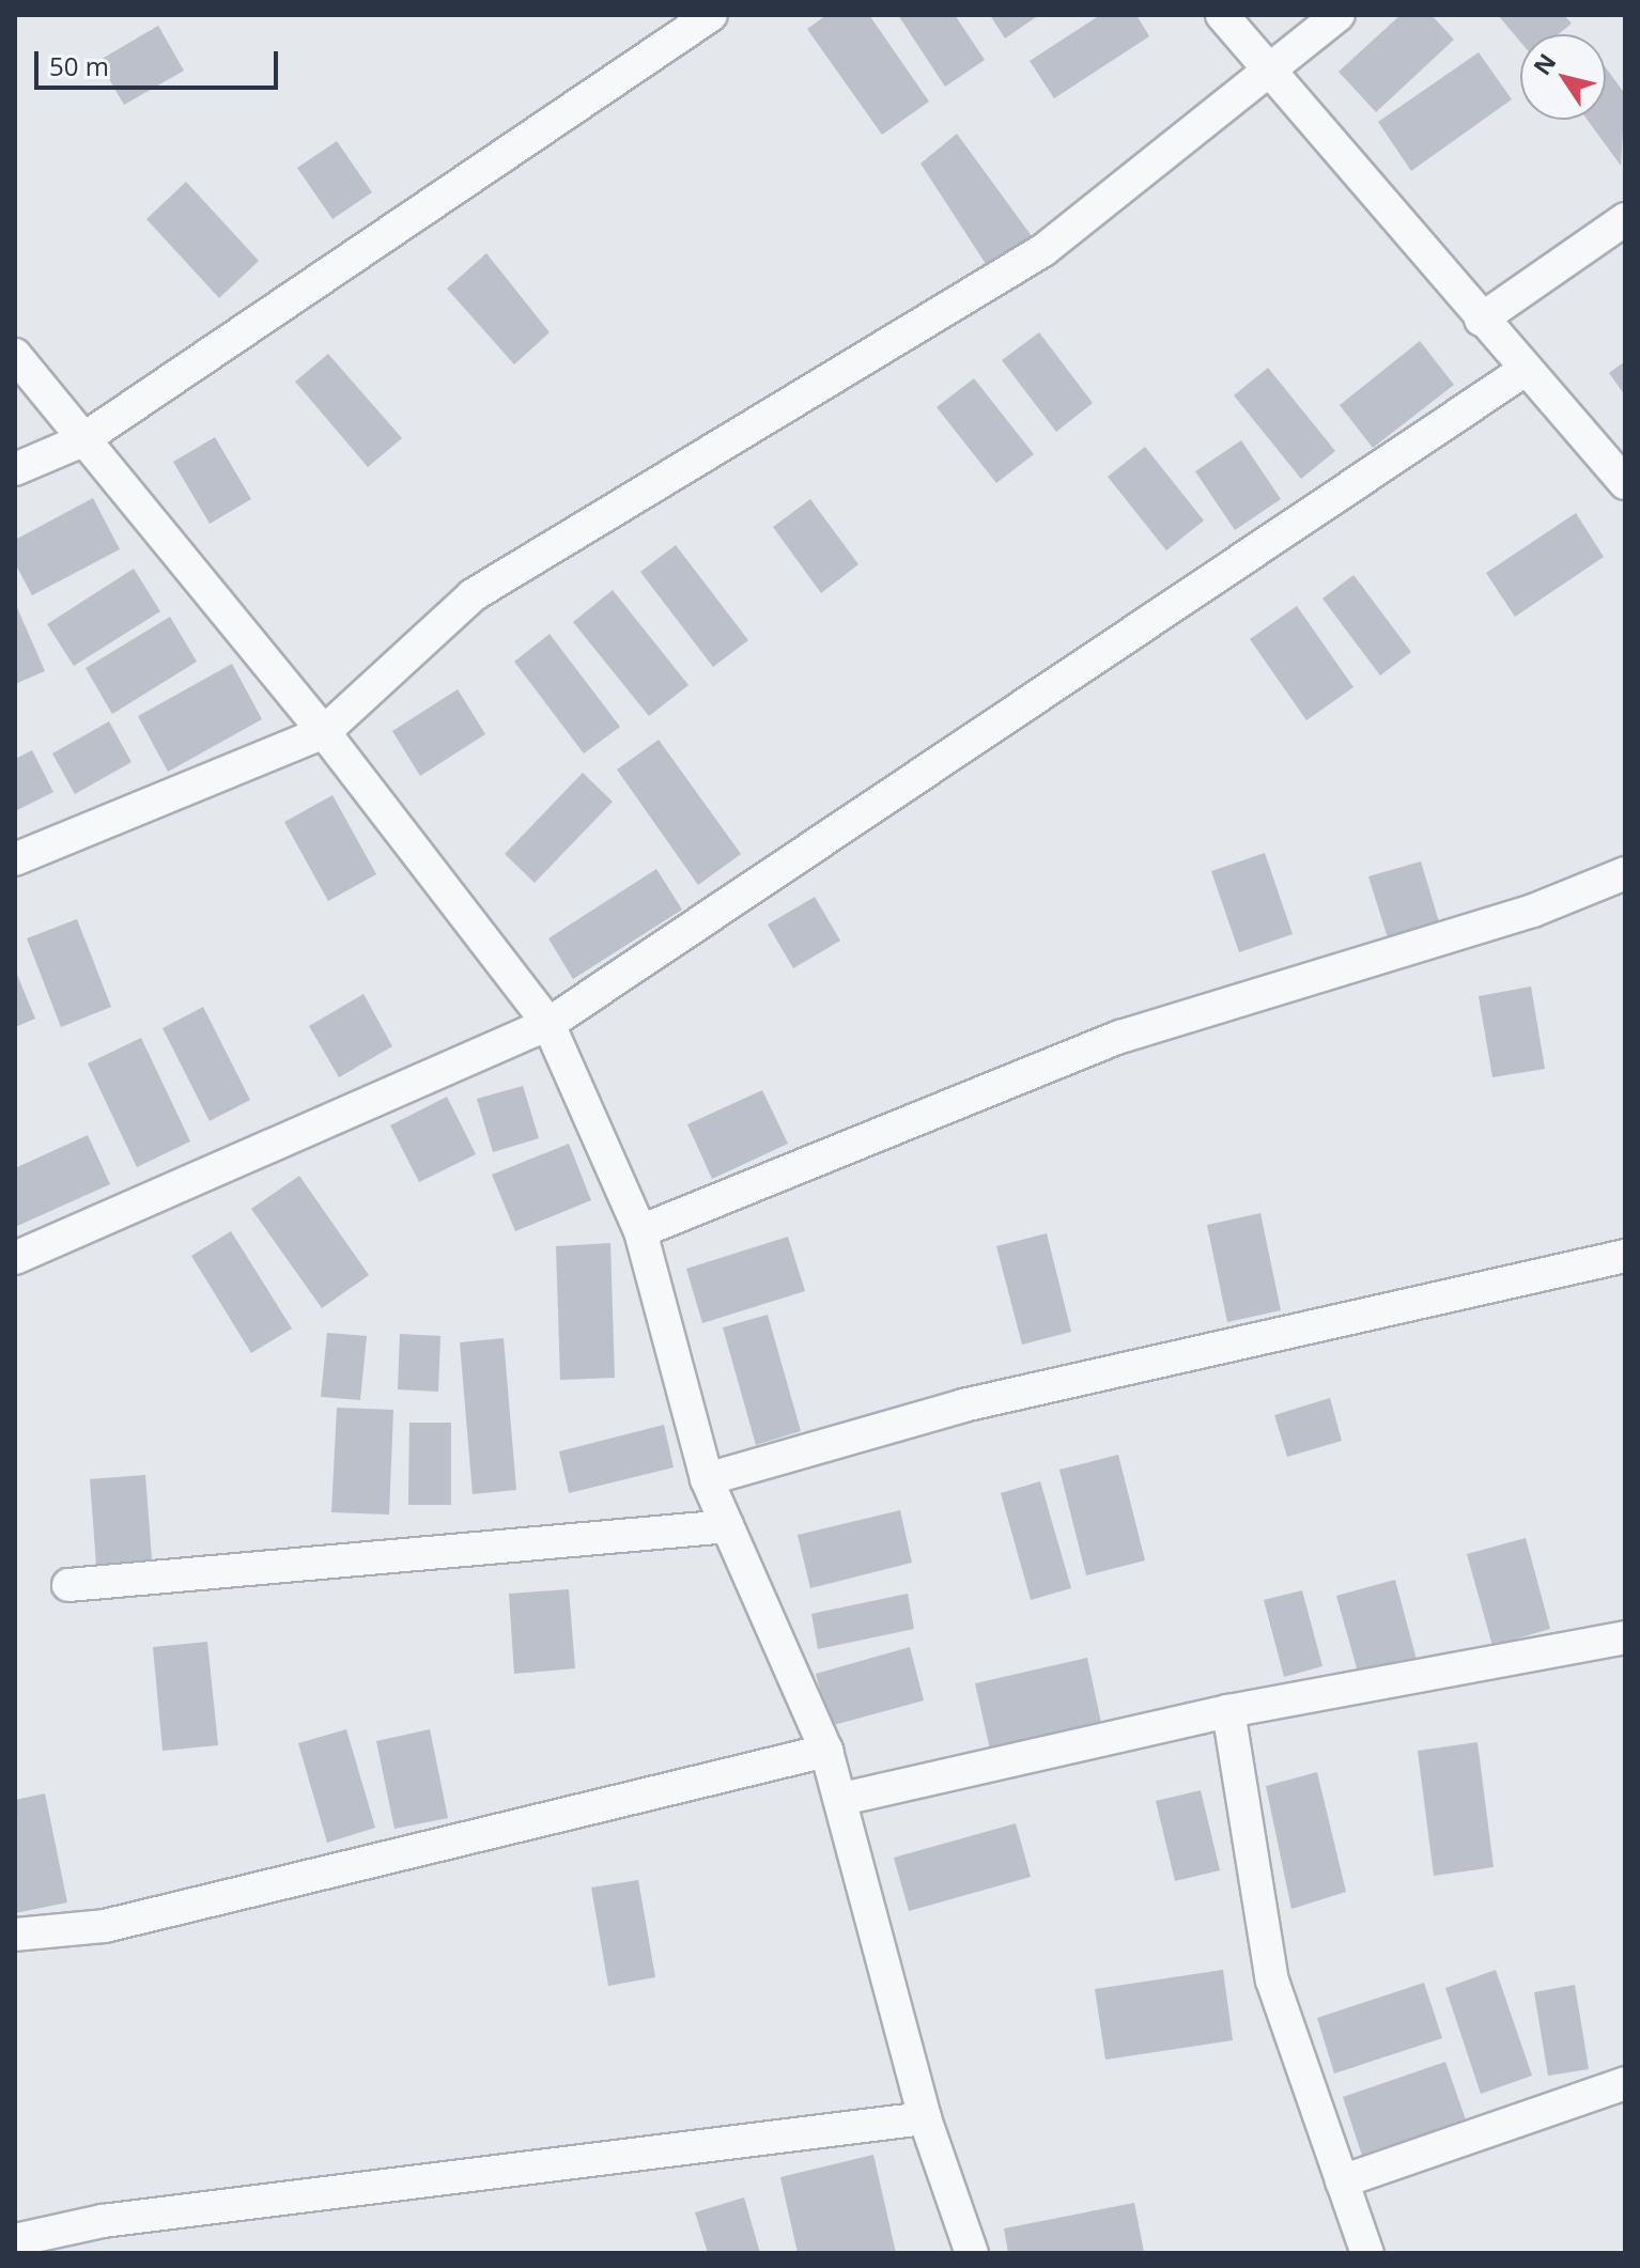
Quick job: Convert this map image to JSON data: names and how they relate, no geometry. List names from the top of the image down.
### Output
{
  "scale_bar": "50 m",
  "north": "top left"
}
